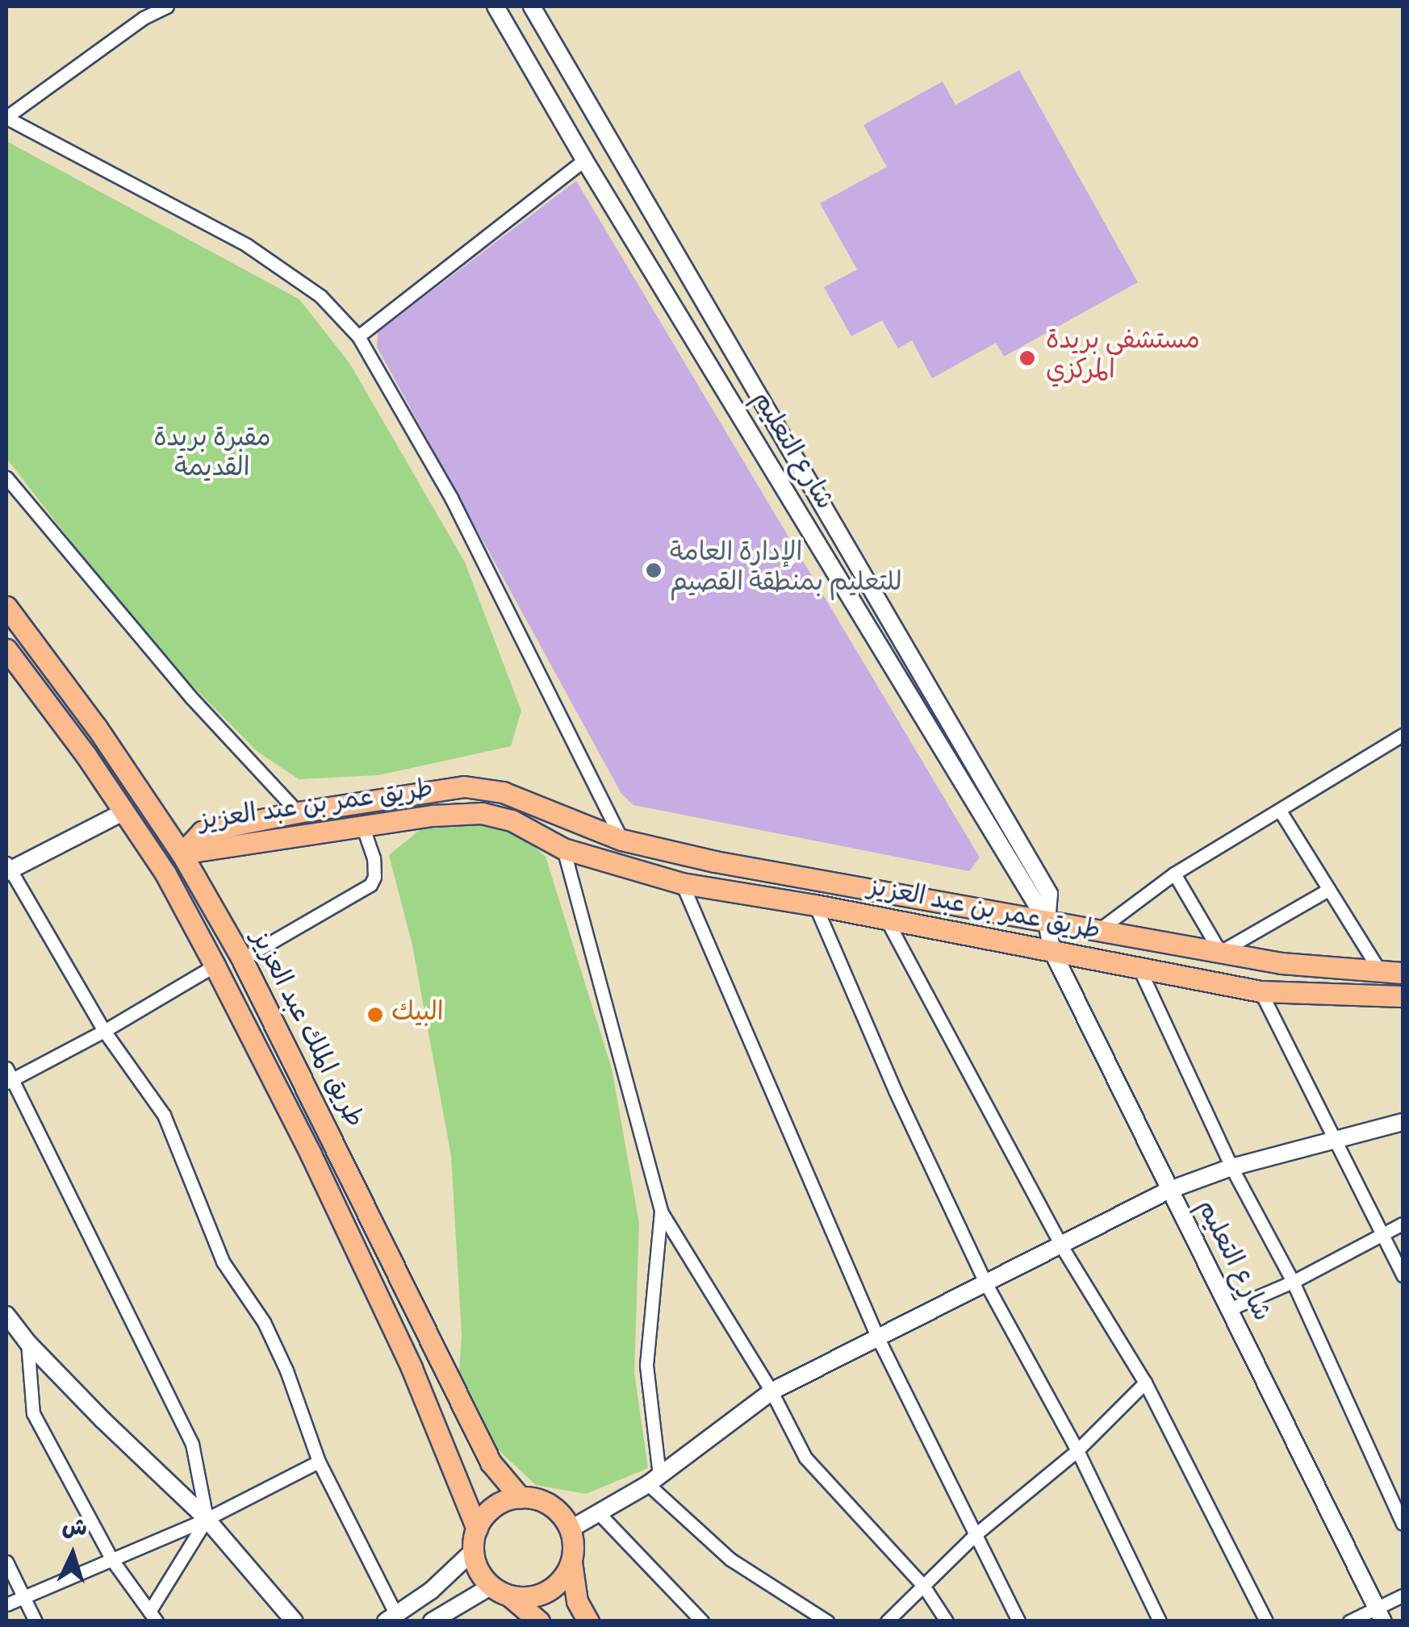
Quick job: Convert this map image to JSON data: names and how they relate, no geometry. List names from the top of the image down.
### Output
{
  "streets": {
    "main road": ["طريق عمر بن عبد العزيز", "طريق الملك عبد العزيز"],
    "street": ["شارع التعليم"]
  },
  "crossings": [
    ["شارع التعليم", "طريق عمر بن عبد العزيز"],
    ["طريق عمر بن عبد العزيز", "طريق الملك عبد العزيز"]
  ],
  "parks": ["مقبرة بريدة القديمة"],
  "places": ["مستشفى بريدة المركزي", "الإدارة العامة للتعليم بمنطقة القصيم", "البيك"],
  "north": "top"
}
